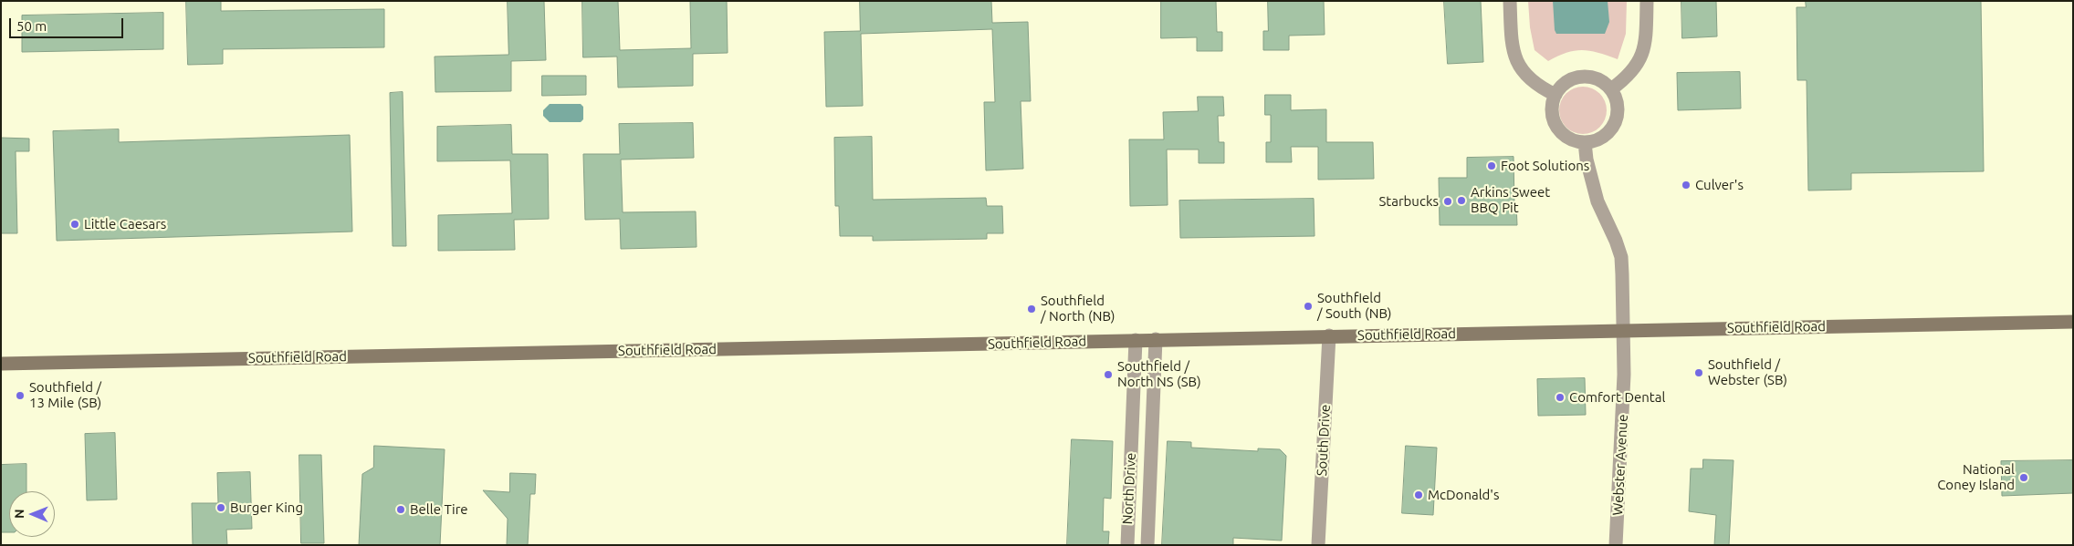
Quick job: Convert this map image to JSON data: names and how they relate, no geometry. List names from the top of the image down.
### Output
{
  "streets": {
    "main road": ["Southfield Road"],
    "street": ["South Drive", "Webster Avenue", "North Drive"]
  },
  "crossings": [
    ["Southfield Road", "South Drive"],
    ["Southfield Road", "Webster Avenue"],
    ["Southfield Road", "North Drive"]
  ],
  "places": [
    "Foot Solutions",
    "Culver's",
    "Arkins Sweet BBQ Pit",
    "Starbucks",
    "Little Caesars",
    "Southfield / South (NB)",
    "Southfield / North (NB)",
    "Southfield / Webster (SB)",
    "Southfield / North NS (SB)",
    "Southfield / 13 Mile (SB)",
    "Comfort Dental",
    "National Coney Island",
    "McDonald's",
    "Burger King",
    "Belle Tire"
  ],
  "scale_bar": "50 m",
  "north": "left"
}
